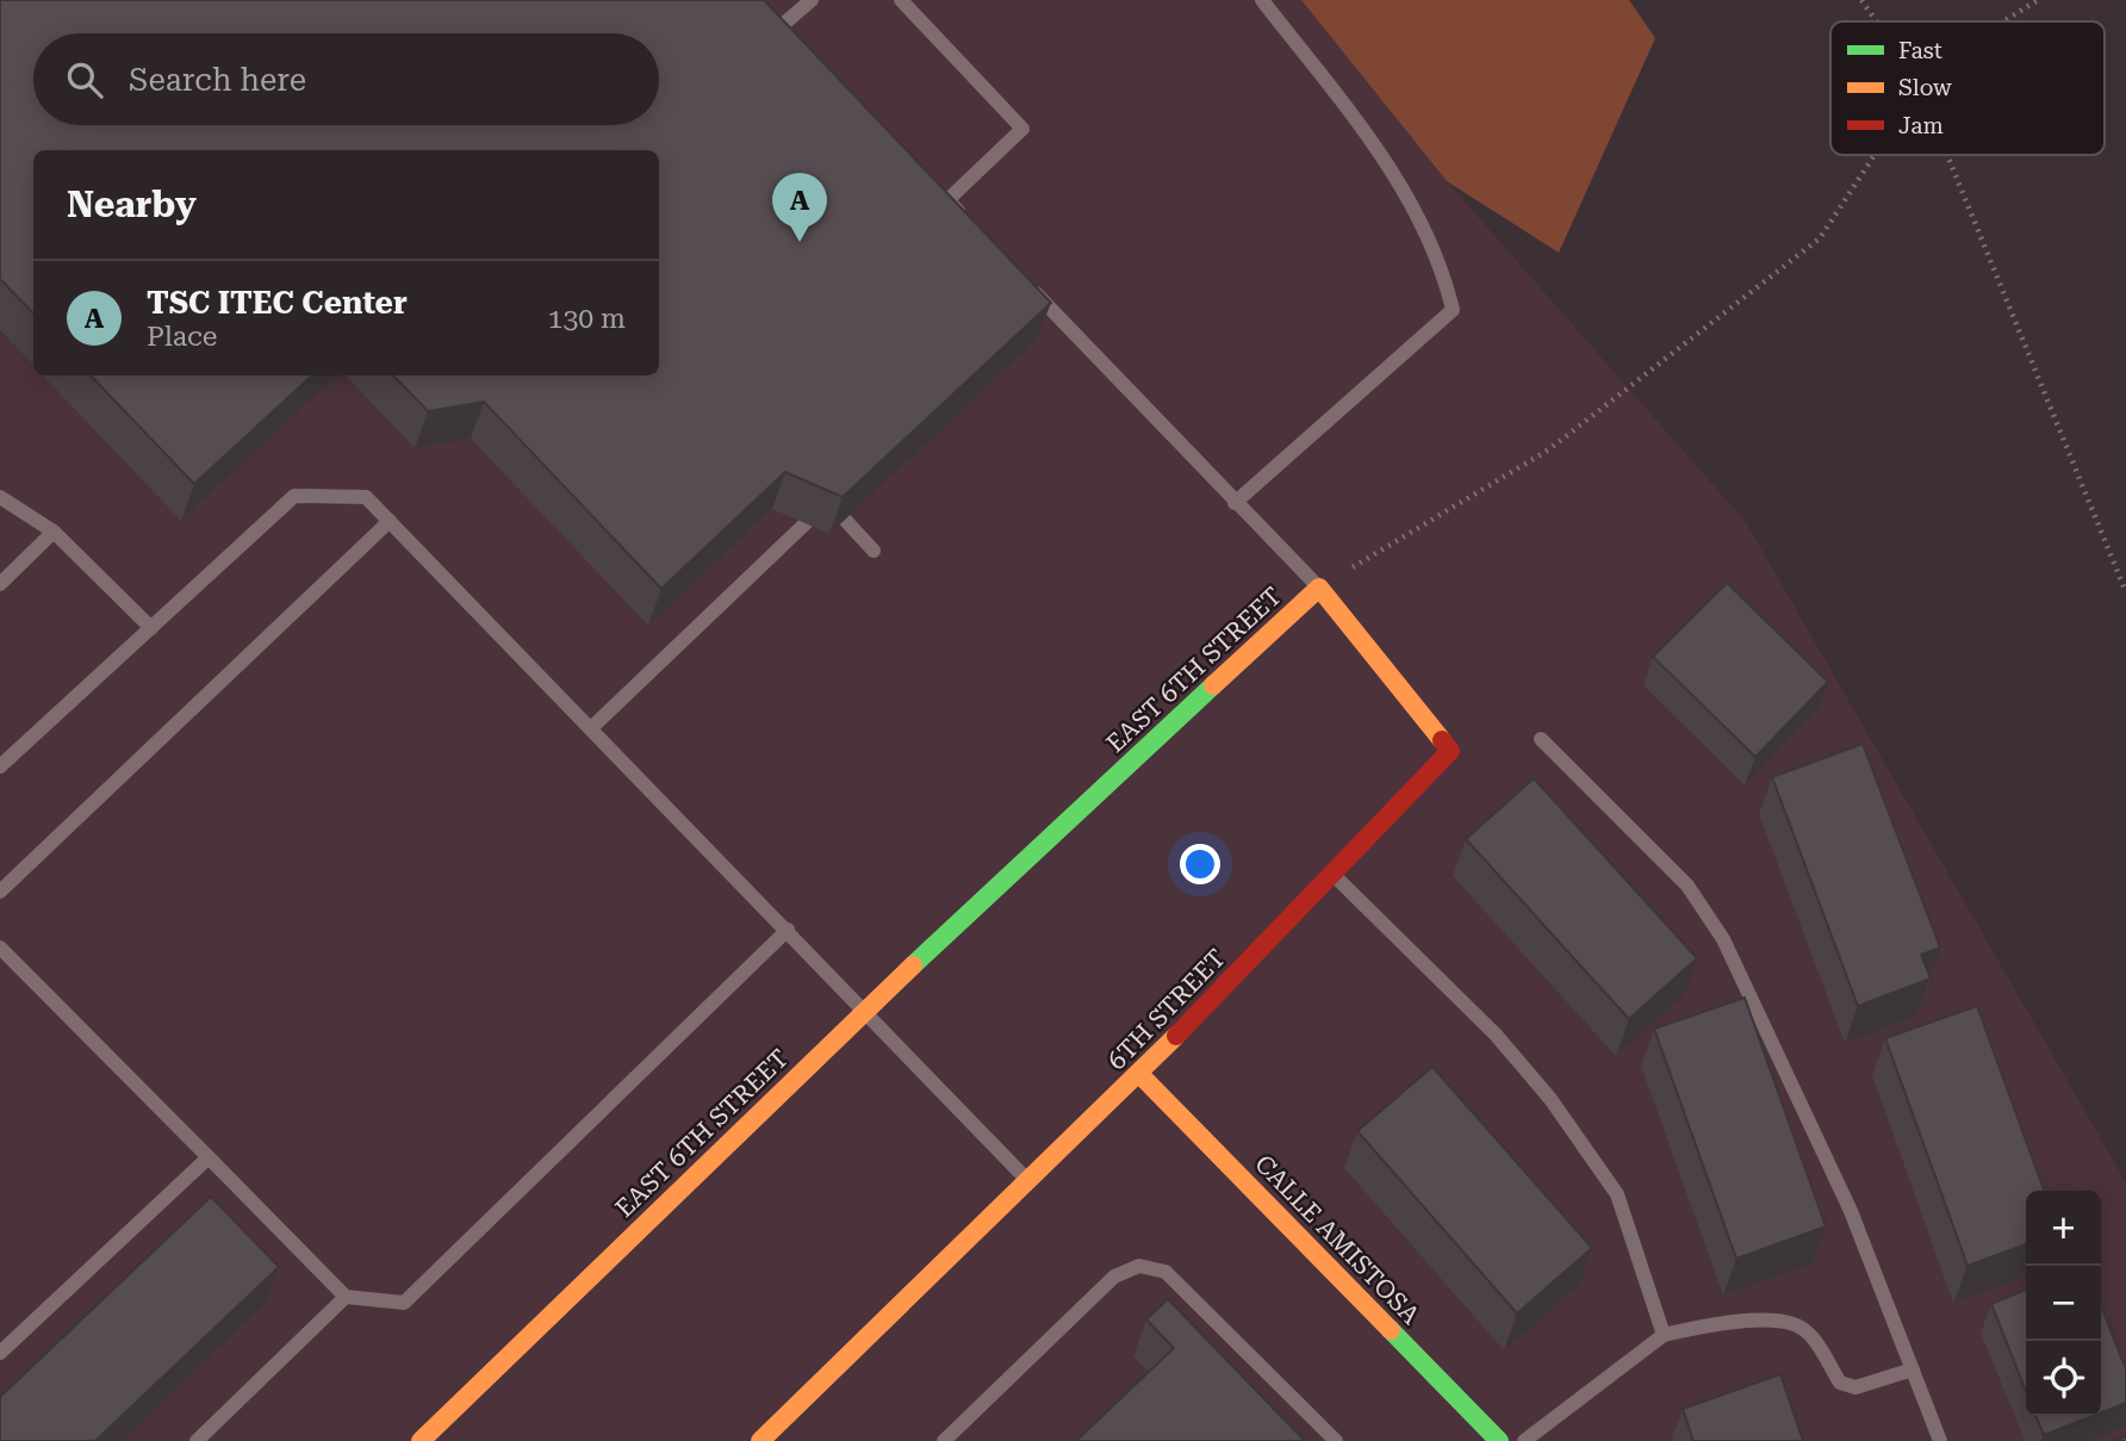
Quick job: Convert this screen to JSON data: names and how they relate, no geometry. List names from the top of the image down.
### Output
{
  "streets": {
    "street": ["EAST 6TH STREET", "6TH STREET", "CALLE AMISTOSA"]
  },
  "crossings": [
    ["EAST 6TH STREET", "6TH STREET"],
    ["6TH STREET", "CALLE AMISTOSA"]
  ],
  "legend": ["Fast", "Slow", "Jam"],
  "page": {
    "search": "Search here",
    "heading": "Nearby",
    "pins": "A",
    "list": [
      {
        "mark": "A",
        "name": "TSC ITEC Center",
        "note": "Place",
        "value": "130 m"
      }
    ],
    "map_buttons": ["+", "−"]
  }
}
